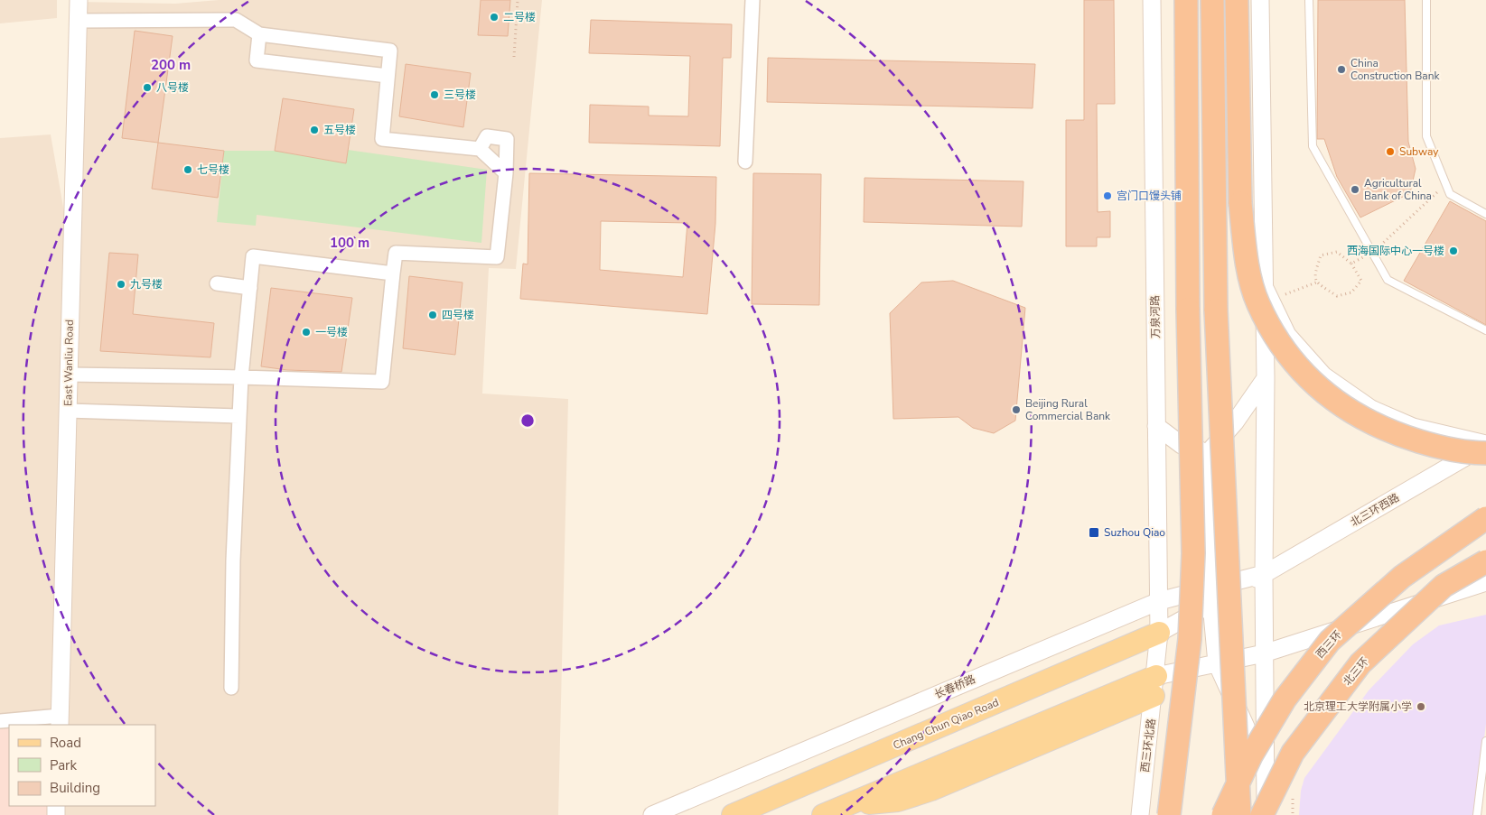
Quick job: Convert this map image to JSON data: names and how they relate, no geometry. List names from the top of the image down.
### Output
{
  "streets": {
    "highway": ["西三环", "北三环"],
    "main road": ["Chang Chun Qiao Road"],
    "street": [
      "万泉河路",
      "East Wanliu Road",
      "北三环西路",
      "长春桥路",
      "西三环北路"
    ]
  },
  "crossings": [
    ["万泉河路", "长春桥路"],
    ["万泉河路", "Chang Chun Qiao Road"],
    ["万泉河路", "西三环北路"],
    ["北三环西路", "长春桥路"],
    ["Chang Chun Qiao Road", "西三环北路"]
  ],
  "places": {
    "other": [
      "二号楼",
      "China Construction Bank",
      "八号楼",
      "三号楼",
      "五号楼",
      "Subway",
      "七号楼",
      "Agricultural Bank of China",
      "宫门口馒头铺",
      "西海国际中心一号楼",
      "九号楼",
      "四号楼",
      "一号楼",
      "Beijing Rural Commercial Bank",
      "北京理工大学附属小学"
    ],
    "transit": ["Suzhou Qiao"]
  },
  "legend": ["Road", "Park", "Building"],
  "rings": ["200 m", "100 m"]
}
